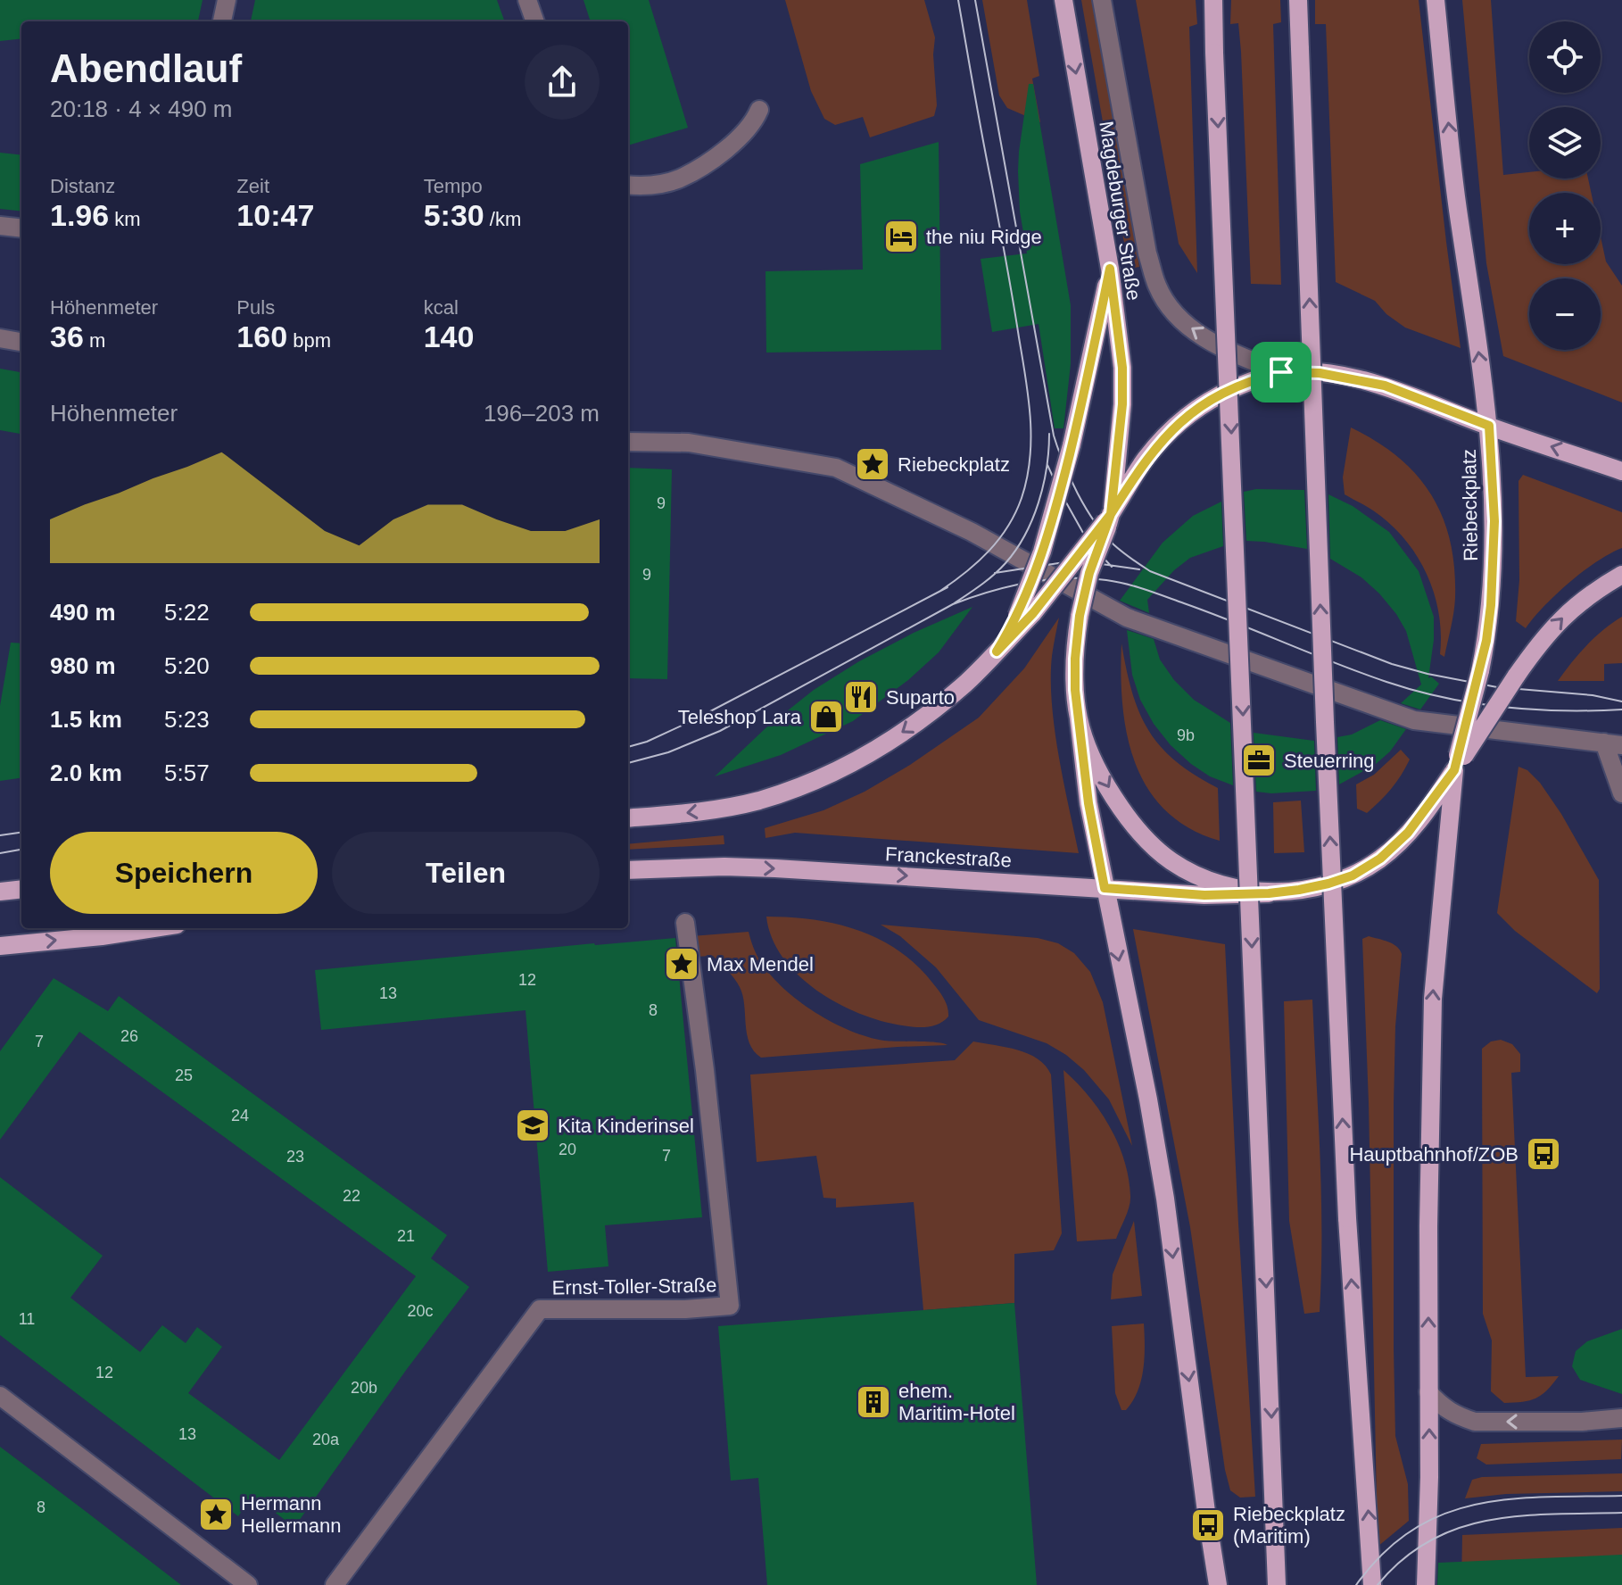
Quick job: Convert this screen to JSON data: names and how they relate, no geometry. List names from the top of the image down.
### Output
{
  "streets": {
    "main road": ["Magdeburger Straße", "Riebeckplatz", "Franckestraße"],
    "street": ["Ernst-Toller-Straße"]
  },
  "crossings": [
    ["Magdeburger Straße", "Riebeckplatz"],
    ["Riebeckplatz", "Franckestraße"]
  ],
  "one_way": ["Franckestraße"],
  "places": {
    "hotel": ["the niu Ridge"],
    "place": ["Riebeckplatz", "Max Mendel", "Hermann Hellermann"],
    "restaurant": ["Suparto"],
    "shop": ["Teleshop Lara"],
    "office": ["Steuerring"],
    "school or university": ["Kita Kinderinsel"],
    "bus stop": ["Hauptbahnhof/ZOB", "Riebeckplatz (Maritim)"],
    "building": ["ehem. Maritim-Hotel"]
  },
  "house_numbers": [
    "9",
    "9",
    "9b",
    "12",
    "13",
    "8",
    "26",
    "7",
    "25",
    "24",
    "20",
    "7",
    "23",
    "22",
    "21",
    "20c",
    "11",
    "12",
    "20b",
    "13",
    "20a",
    "8"
  ],
  "page": {
    "map_buttons": ["+", "−"],
    "heading": ["Abendlauf", "20:18 · 4 × 490 m"],
    "stats": [
      ["Distanz", "1.96 km"],
      ["Zeit", "10:47"],
      ["Tempo", "5:30 /km"],
      ["Höhenmeter", "36 m"],
      ["Puls", "160 bpm"],
      ["kcal", "140"]
    ],
    "chart": ["Höhenmeter", "196–203 m"],
    "list": [
      {
        "name": "490 m",
        "note": "5:22"
      },
      {
        "name": "980 m",
        "note": "5:20"
      },
      {
        "name": "1.5 km",
        "note": "5:23"
      },
      {
        "name": "2.0 km",
        "note": "5:57"
      }
    ],
    "buttons": ["Speichern", "Teilen"]
  }
}
